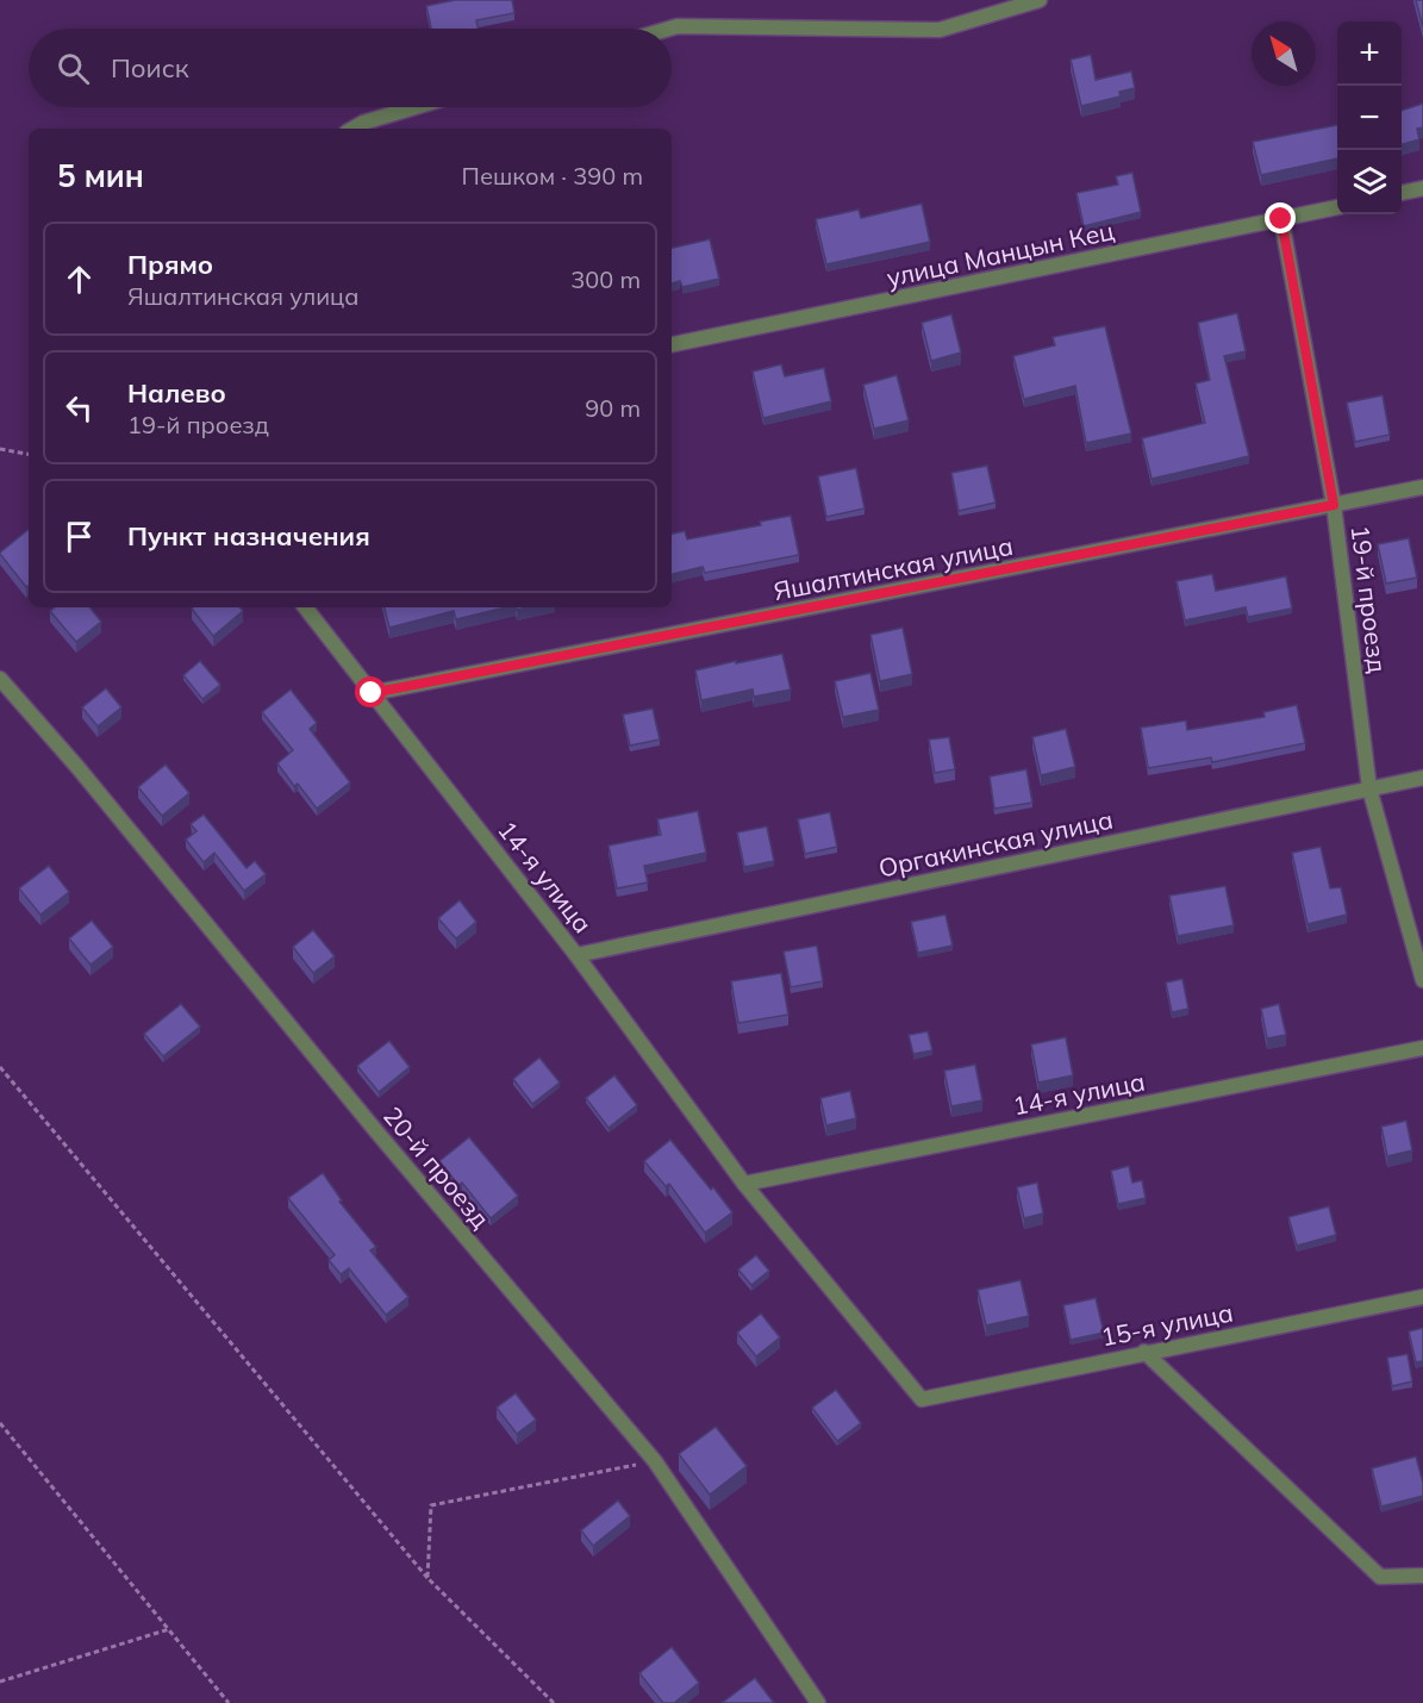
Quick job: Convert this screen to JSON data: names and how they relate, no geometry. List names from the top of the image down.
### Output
{
  "streets": {
    "street": [
      "улица Манцын Кец",
      "Яшалтинская улица",
      "19-й проезд",
      "Оргакинская улица",
      "14-я улица",
      "20-й проезд",
      "15-я улица"
    ]
  },
  "crossings": [
    ["улица Манцын Кец", "19-й проезд"],
    ["Яшалтинская улица", "19-й проезд"],
    ["Яшалтинская улица", "14-я улица"],
    ["19-й проезд", "Оргакинская улица"],
    ["Оргакинская улица", "14-я улица"],
    ["14-я улица", "15-я улица"]
  ],
  "north": "top left",
  "page": {
    "map_buttons": ["+", "−"],
    "search": "Поиск",
    "heading": ["5 мин", "Пешком · 390 m"],
    "list": [
      ["Прямо", "Яшалтинская улица", "300 m"],
      ["Налево", "19-й проезд", "90 m"],
      "Пункт назначения"
    ]
  }
}
